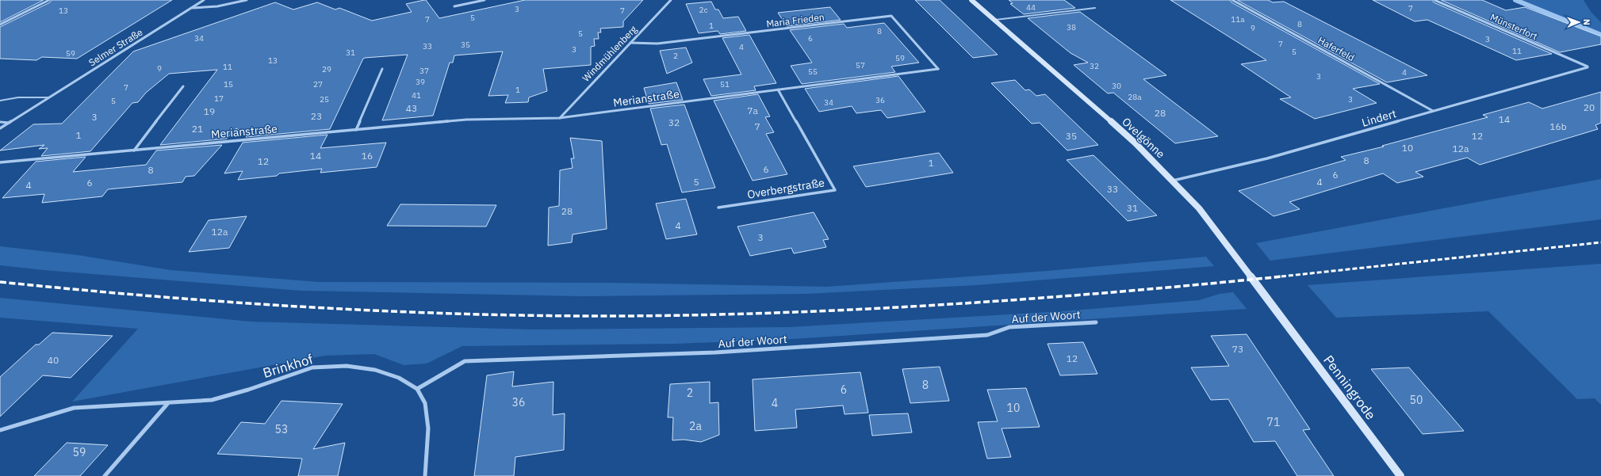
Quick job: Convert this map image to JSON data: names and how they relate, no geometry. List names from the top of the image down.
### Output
{
  "streets": {
    "main road": ["Ovelgönne", "Penningrode"],
    "street": [
      "Maria Frieden",
      "Münsterfort",
      "Selmer Straße",
      "Haferfeld",
      "Windmühlenberg",
      "Merianstraße",
      "Lindert",
      "Overbergstraße",
      "Auf der Woort",
      "Brinkhof"
    ]
  },
  "crossings": [
    ["Maria Frieden", "Windmühlenberg"],
    ["Maria Frieden", "Merianstraße"],
    ["Münsterfort", "Lindert"],
    ["Haferfeld", "Lindert"],
    ["Windmühlenberg", "Merianstraße"],
    ["Merianstraße", "Overbergstraße"],
    ["Lindert", "Ovelgönne"],
    ["Ovelgönne", "Penningrode"],
    ["Auf der Woort", "Brinkhof"]
  ],
  "house_numbers": [
    "44",
    "7",
    "3",
    "2c",
    "13",
    "7",
    "5",
    "7",
    "11a",
    "8",
    "1",
    "38",
    "9",
    "8",
    "5",
    "34",
    "6",
    "3",
    "7",
    "35",
    "33",
    "4",
    "3",
    "11",
    "5",
    "31",
    "59",
    "2",
    "59",
    "13",
    "57",
    "32",
    "11",
    "9",
    "29",
    "37",
    "55",
    "4",
    "3",
    "39",
    "15",
    "27",
    "51",
    "30",
    "7",
    "1",
    "41",
    "28a",
    "17",
    "25",
    "3",
    "36",
    "5",
    "34",
    "20",
    "43",
    "7a",
    "19",
    "28",
    "23",
    "3",
    "14",
    "32",
    "7",
    "16b",
    "21",
    "1",
    "35",
    "12",
    "10",
    "12a",
    "14",
    "16",
    "8",
    "12",
    "1",
    "6",
    "8",
    "6",
    "5",
    "4",
    "6",
    "4",
    "33",
    "31",
    "28",
    "4",
    "12a",
    "3",
    "73",
    "12",
    "40",
    "8",
    "6",
    "2",
    "50",
    "36",
    "4",
    "10",
    "71",
    "2a",
    "53",
    "59"
  ],
  "north": "right"
}
